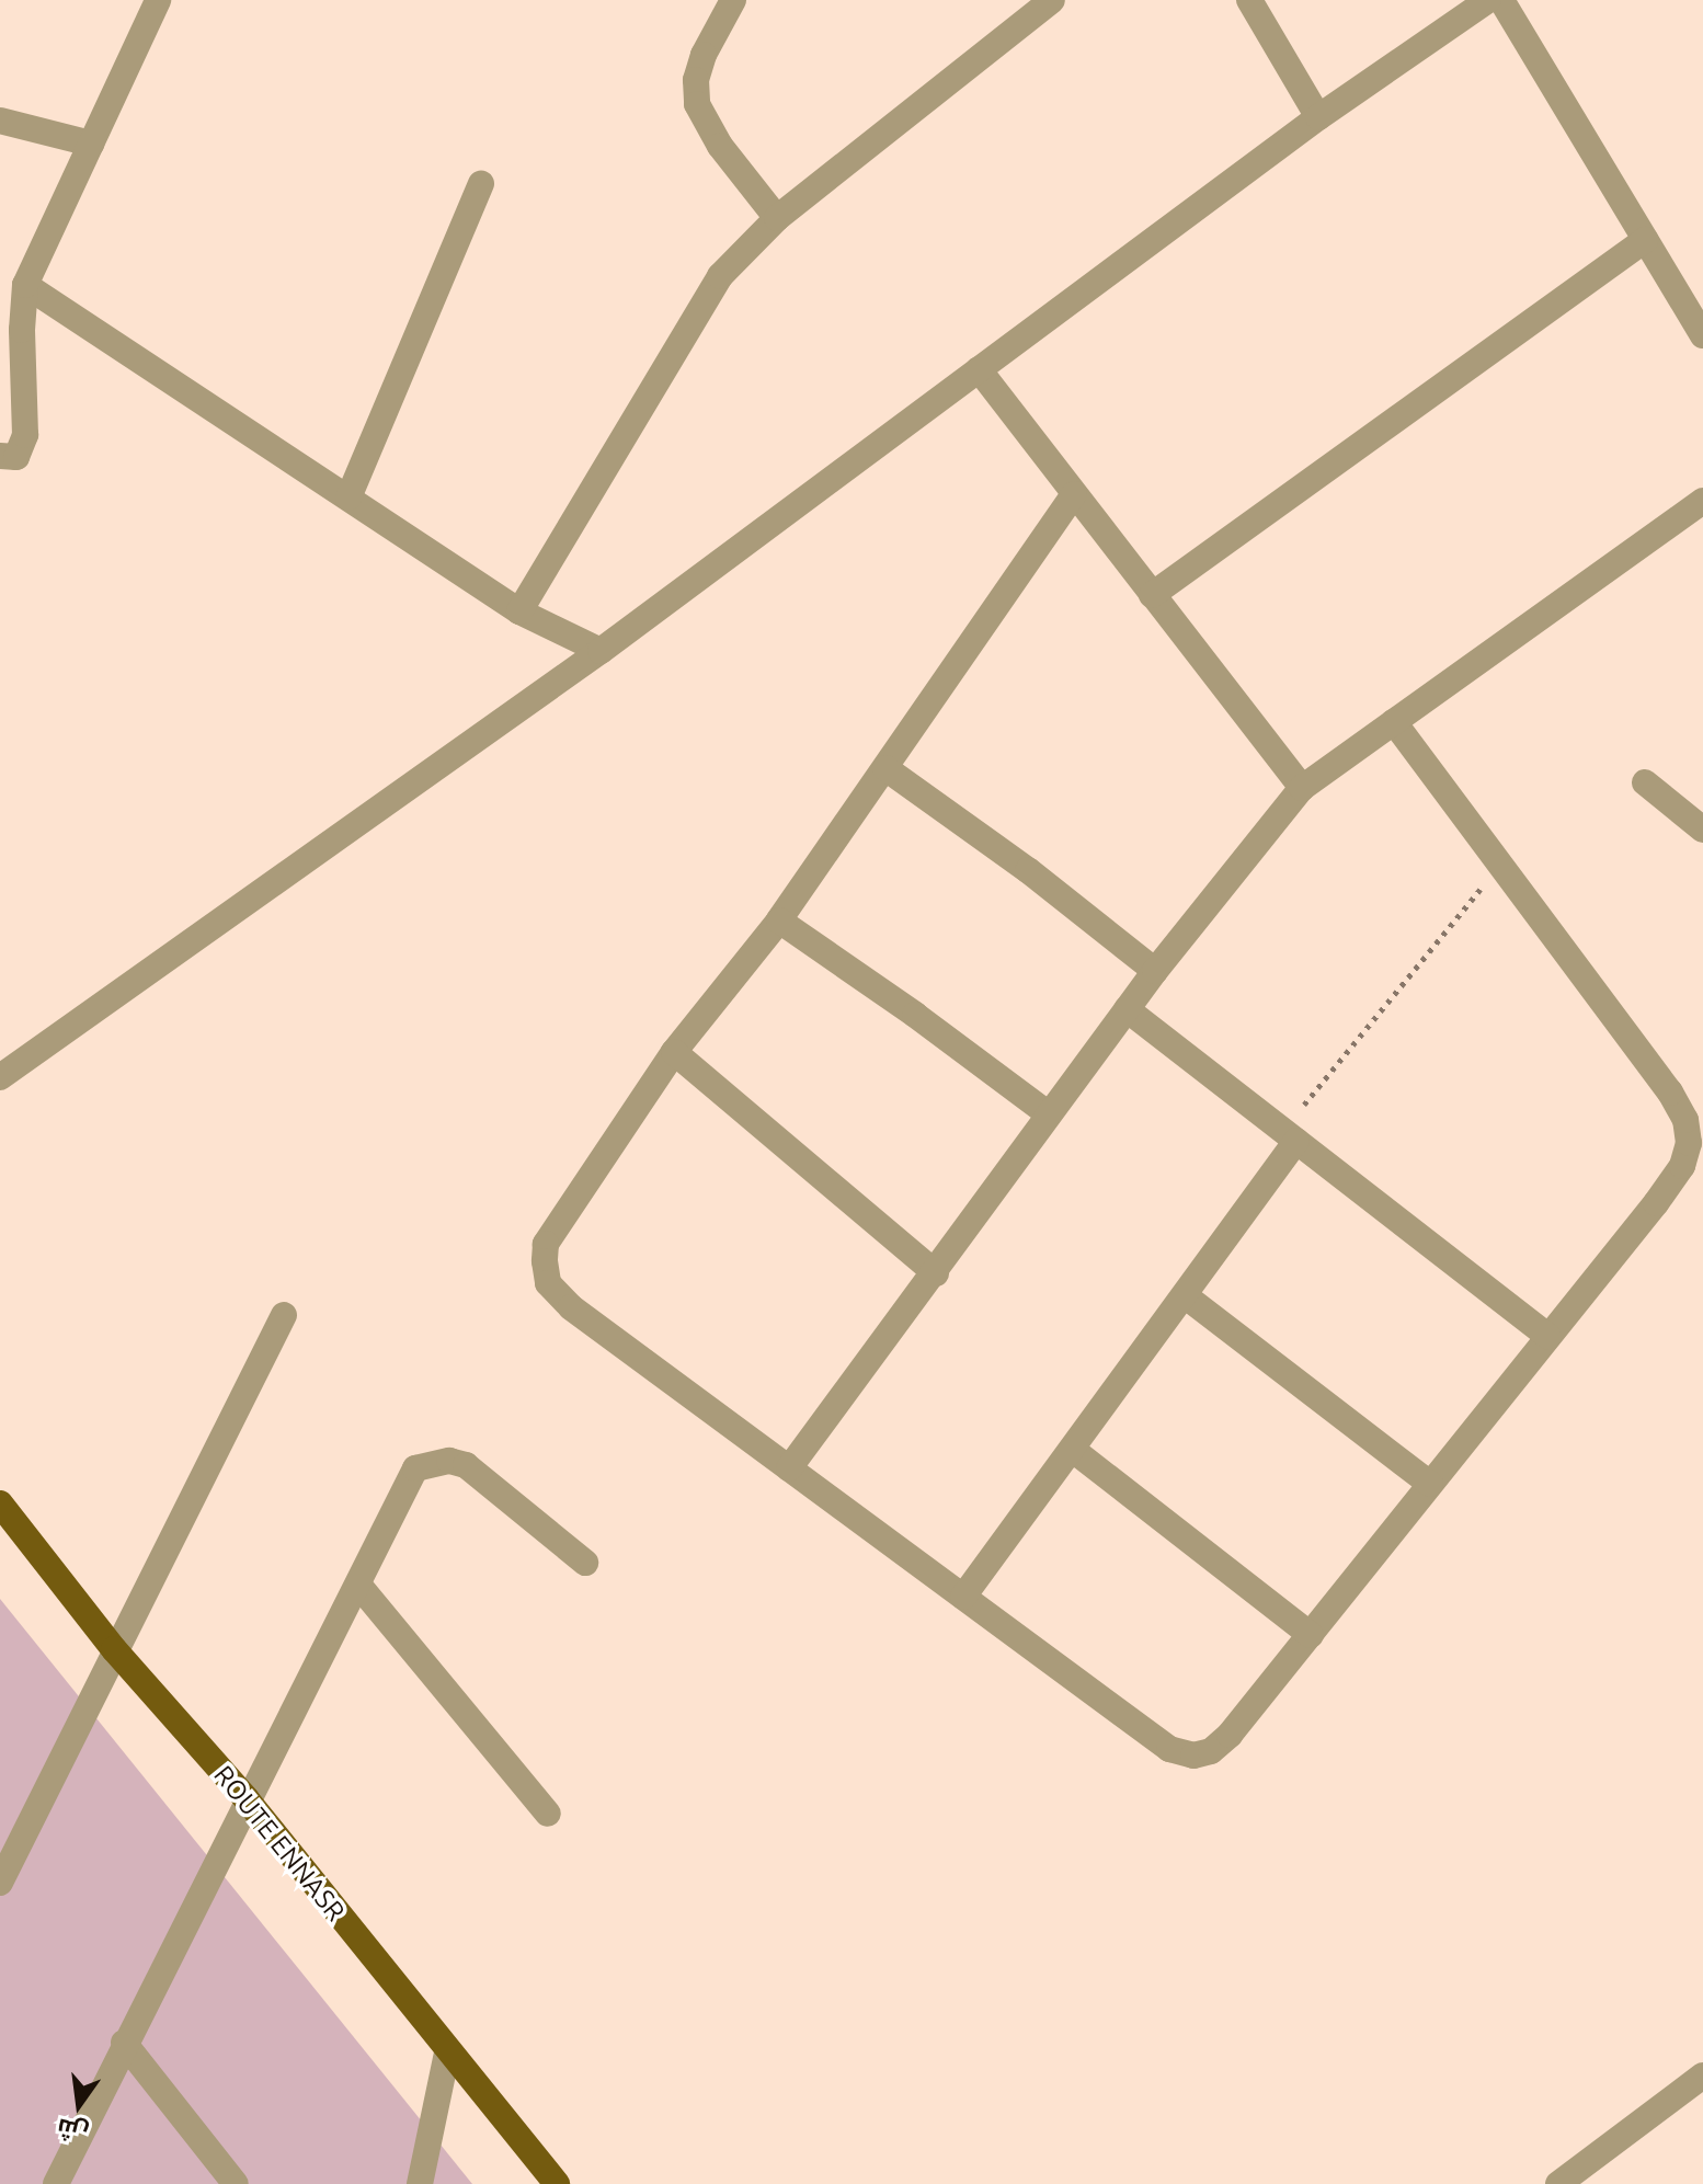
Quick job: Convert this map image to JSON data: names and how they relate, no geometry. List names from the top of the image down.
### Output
{
  "streets": {
    "main road": ["ROUTE ENNASR"]
  },
  "north": "bottom"
}
